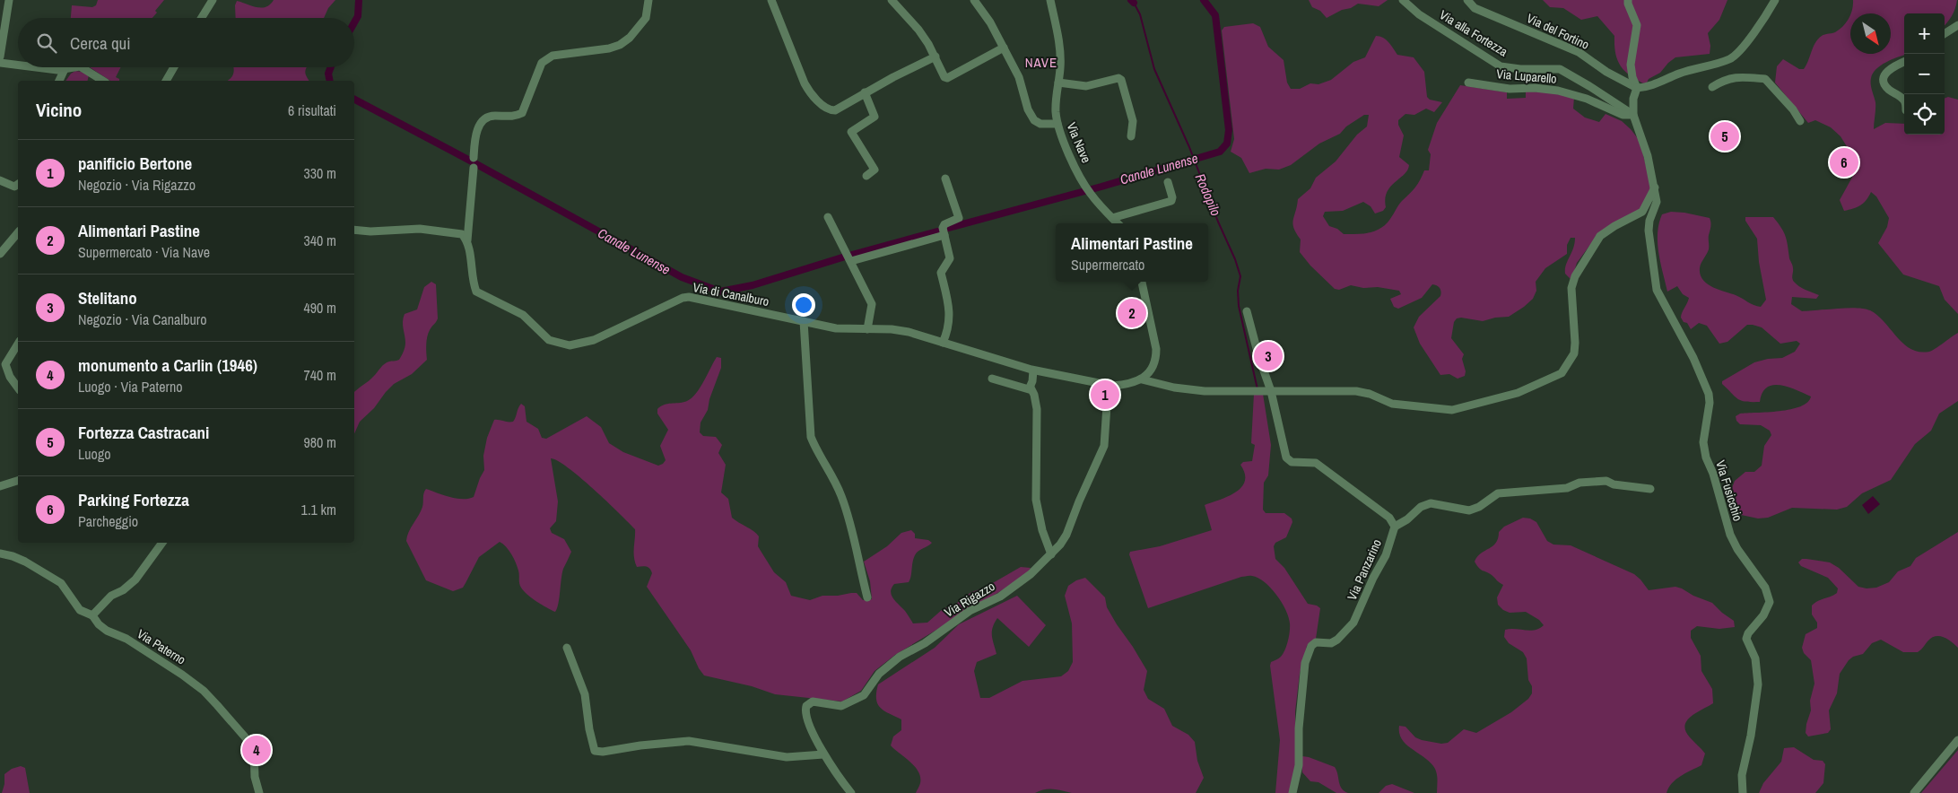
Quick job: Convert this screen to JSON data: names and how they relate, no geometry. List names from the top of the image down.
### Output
{
  "streets": {
    "street": [
      "Via del Fortino",
      "Via alla Fortezza",
      "Via Luparello",
      "Via Nave",
      "Via di Canalburo",
      "Via Fusicchio",
      "Via Panzarino",
      "Via Rigazzo",
      "Via Paterno"
    ]
  },
  "crossings": [
    ["Via alla Fortezza", "Via Luparello"],
    ["Via alla Fortezza", "Via Fusicchio"],
    ["Via Luparello", "Via Fusicchio"],
    ["Via di Canalburo", "Via Rigazzo"]
  ],
  "districts": ["NAVE"],
  "water": ["Canale Lunense", "Rodopilo"],
  "north": "bottom right",
  "page": {
    "map_buttons": ["+", "−"],
    "search": "Cerca qui",
    "heading": ["Vicino", "6 risultati"],
    "pins": [
      "5",
      "6",
      "2",
      "3",
      "1",
      "4"
    ],
    "list": [
      {
        "mark": "1",
        "name": "panificio Bertone",
        "note": "Negozio · Via Rigazzo",
        "value": "330 m"
      },
      {
        "mark": "2",
        "name": "Alimentari Pastine",
        "note": "Supermercato · Via Nave",
        "value": "340 m"
      },
      {
        "mark": "3",
        "name": "Stelitano",
        "note": "Negozio · Via Canalburo",
        "value": "490 m"
      },
      {
        "mark": "4",
        "name": "monumento a Carlin (1946)",
        "note": "Luogo · Via Paterno",
        "value": "740 m"
      },
      {
        "mark": "5",
        "name": "Fortezza Castracani",
        "note": "Luogo",
        "value": "980 m"
      },
      {
        "mark": "6",
        "name": "Parking Fortezza",
        "note": "Parcheggio",
        "value": "1.1 km"
      }
    ],
    "popup": ["Alimentari Pastine", "Supermercato"]
  }
}
